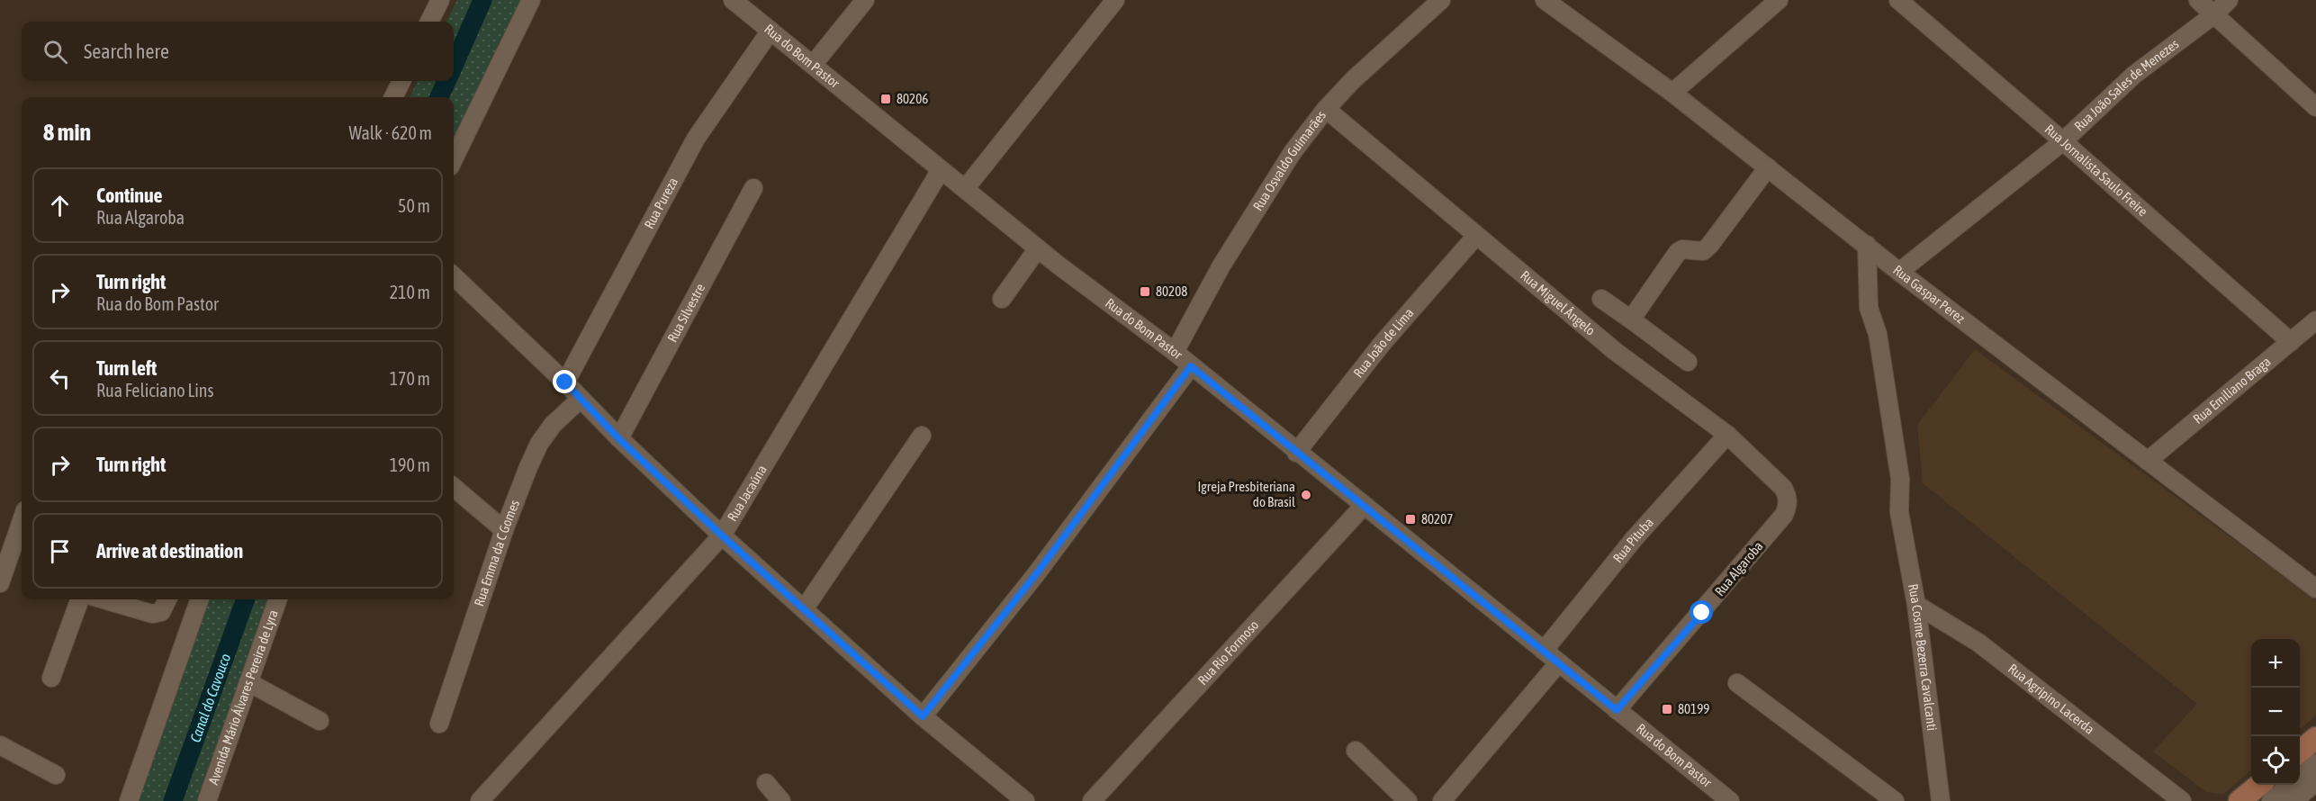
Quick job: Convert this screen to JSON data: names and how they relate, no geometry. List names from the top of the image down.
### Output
{
  "streets": {
    "street": [
      "Rua do Bom Pastor",
      "Rua João Sales de Menezes",
      "Rua Osvaldo Guimarães",
      "Rua Jornalista Saulo Freire",
      "Rua Pureza",
      "Rua Gaspar Perez",
      "Rua Miguel Ângelo",
      "Rua Silvestre",
      "Rua João de Lima",
      "Rua Emiliano Braga",
      "Rua Jacaúna",
      "Rua Pituba",
      "Rua Emma da C Gomes",
      "Rua Algaroba",
      "Rua Rio Formoso",
      "Rua Cosme Bezerra Cavalcanti",
      "Avenida Mário Álvares Pereira de Lyra",
      "Rua Agripino Lacerda"
    ]
  },
  "crossings": [
    ["Rua do Bom Pastor", "Rua Osvaldo Guimarães"],
    ["Rua do Bom Pastor", "Rua Pureza"],
    ["Rua do Bom Pastor", "Rua João de Lima"],
    ["Rua do Bom Pastor", "Rua Jacaúna"],
    ["Rua do Bom Pastor", "Rua Pituba"],
    ["Rua do Bom Pastor", "Rua Algaroba"],
    ["Rua do Bom Pastor", "Rua Rio Formoso"],
    ["Rua João Sales de Menezes", "Rua Jornalista Saulo Freire"],
    ["Rua João Sales de Menezes", "Rua Gaspar Perez"],
    ["Rua Osvaldo Guimarães", "Rua Miguel Ângelo"],
    ["Rua Jornalista Saulo Freire", "Rua Emiliano Braga"],
    ["Rua Gaspar Perez", "Rua Emiliano Braga"],
    ["Rua Gaspar Perez", "Rua Cosme Bezerra Cavalcanti"],
    ["Rua Miguel Ângelo", "Rua João de Lima"],
    ["Rua Miguel Ângelo", "Rua Pituba"],
    ["Rua Miguel Ângelo", "Rua Algaroba"],
    ["Rua Cosme Bezerra Cavalcanti", "Rua Agripino Lacerda"]
  ],
  "water": ["Canal do Cavouco"],
  "places": {
    "transit": [
      "80206",
      "80208",
      "80207",
      "80199"
    ],
    "other": ["Igreja Presbiteriana do Brasil"]
  },
  "page": {
    "search": "Search here",
    "heading": ["8 min", "Walk · 620 m"],
    "list": [
      ["Continue", "Rua Algaroba", "50 m"],
      ["Turn right", "Rua do Bom Pastor", "210 m"],
      ["Turn left", "Rua Feliciano Lins", "170 m"],
      ["Turn right", "190 m"],
      "Arrive at destination"
    ],
    "map_buttons": ["+", "−"]
  }
}
